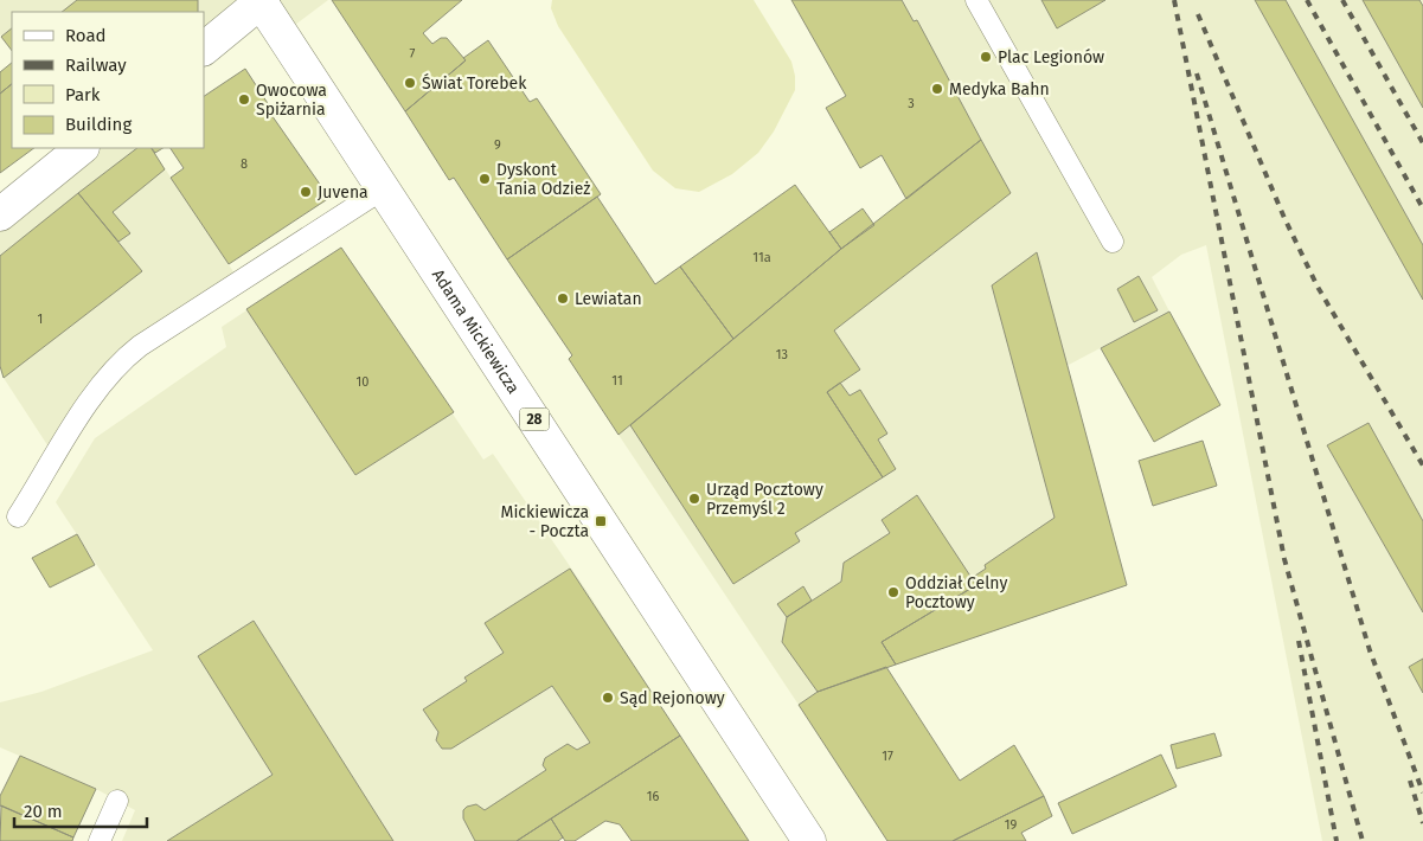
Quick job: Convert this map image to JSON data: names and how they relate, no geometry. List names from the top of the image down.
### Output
{
  "streets": {
    "main road": ["Adama Mickiewicza", "28"]
  },
  "places": {
    "other": [
      "Plac Legionów",
      "Świat Torebek",
      "Medyka Bahn",
      "Owocowa Spiżarnia",
      "Dyskont Tania Odzież",
      "Juvena",
      "Lewiatan",
      "Urząd Pocztowy Przemyśl 2",
      "Oddział Celny Pocztowy",
      "Sąd Rejonowy"
    ],
    "transit": ["Mickiewicza - Poczta"]
  },
  "house_numbers": [
    "7",
    "3",
    "9",
    "8",
    "11a",
    "1",
    "13",
    "11",
    "10",
    "17",
    "16",
    "19"
  ],
  "legend": [
    "Road",
    "Railway",
    "Park",
    "Building"
  ],
  "scale_bar": "20 m"
}
